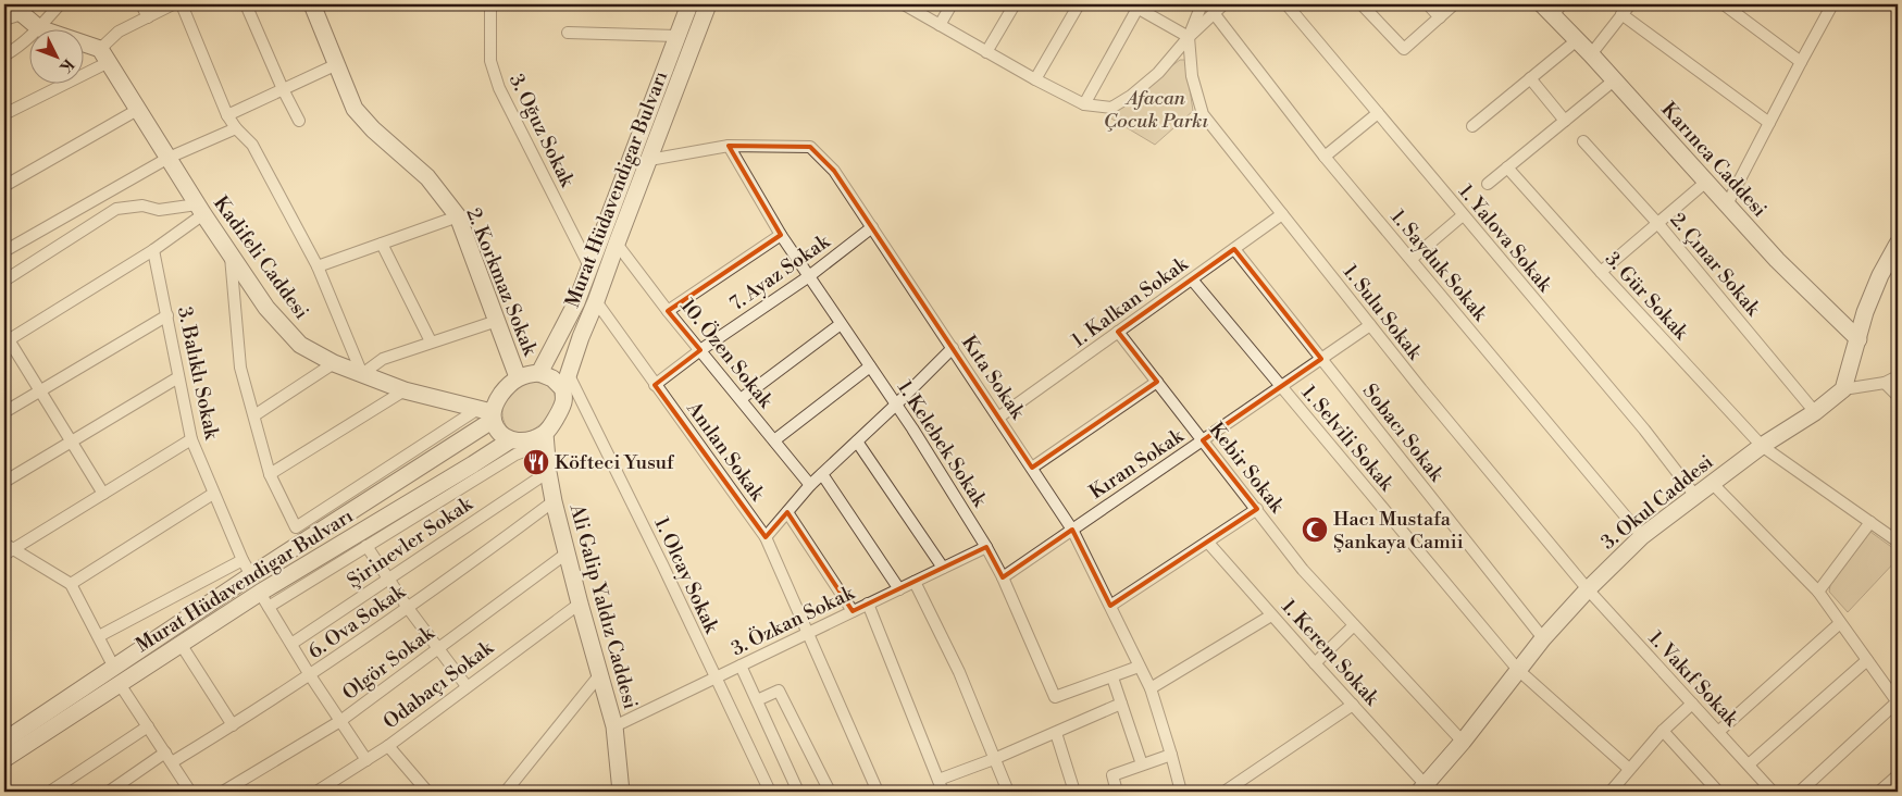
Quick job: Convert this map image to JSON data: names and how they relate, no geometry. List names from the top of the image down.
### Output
{
  "streets": {
    "main road": [
      "Karınca Caddesi",
      "Murat Hüdavendigar Bulvarı",
      "Kadifeli Caddesi",
      "2. Korkmaz Sokak",
      "3. Okul Caddesi",
      "Ali Galip Yaldız Caddesi"
    ],
    "street": [
      "3. Oğuz Sokak",
      "1. Yalova Sokak",
      "2. Çınar Sokak",
      "1. Sayduk Sokak",
      "7. Ayaz Sokak",
      "3. Gür Sokak",
      "1. Kalkan Sokak",
      "1. Sulu Sokak",
      "10. Özen Sokak",
      "3. Balıklı Sokak",
      "Kıta Sokak",
      "Sobacı Sokak",
      "1. Selvili Sokak",
      "1. Kelebek Sokak",
      "Anılan Sokak",
      "Kıran Sokak",
      "Kebir Sokak",
      "Şirinevler Sokak",
      "1. Olcay Sokak",
      "3. Özkan Sokak",
      "6. Ova Sokak",
      "1. Kerem Sokak",
      "Olgör Sokak",
      "1. Vakıf Sokak",
      "Odabaçı Sokak"
    ]
  },
  "crossings": [
    ["3. Oğuz Sokak", "Murat Hüdavendigar Bulvarı"],
    ["Murat Hüdavendigar Bulvarı", "Kadifeli Caddesi"],
    ["Murat Hüdavendigar Bulvarı", "2. Korkmaz Sokak"],
    ["Murat Hüdavendigar Bulvarı", "10. Özen Sokak"],
    ["Murat Hüdavendigar Bulvarı", "3. Balıklı Sokak"],
    ["Murat Hüdavendigar Bulvarı", "Kıta Sokak"],
    ["Murat Hüdavendigar Bulvarı", "Anılan Sokak"],
    ["Murat Hüdavendigar Bulvarı", "1. Olcay Sokak"],
    ["Murat Hüdavendigar Bulvarı", "Ali Galip Yaldız Caddesi"],
    ["1. Yalova Sokak", "3. Okul Caddesi"],
    ["Kadifeli Caddesi", "2. Korkmaz Sokak"],
    ["Kadifeli Caddesi", "1. Olcay Sokak"],
    ["Kadifeli Caddesi", "Ali Galip Yaldız Caddesi"],
    ["2. Çınar Sokak", "3. Okul Caddesi"],
    ["1. Sayduk Sokak", "3. Okul Caddesi"],
    ["7. Ayaz Sokak", "10. Özen Sokak"],
    ["7. Ayaz Sokak", "Kıta Sokak"],
    ["7. Ayaz Sokak", "1. Kelebek Sokak"],
    ["7. Ayaz Sokak", "Anılan Sokak"],
    ["2. Korkmaz Sokak", "1. Olcay Sokak"],
    ["2. Korkmaz Sokak", "Ali Galip Yaldız Caddesi"],
    ["3. Gür Sokak", "3. Okul Caddesi"],
    ["1. Kalkan Sokak", "1. Sulu Sokak"],
    ["1. Kalkan Sokak", "Kıta Sokak"],
    ["1. Kalkan Sokak", "Sobacı Sokak"],
    ["1. Kalkan Sokak", "1. Selvili Sokak"],
    ["1. Kalkan Sokak", "Kebir Sokak"],
    ["1. Sulu Sokak", "Kıran Sokak"],
    ["1. Sulu Sokak", "3. Okul Caddesi"],
    ["1. Sulu Sokak", "1. Vakıf Sokak"],
    ["Kıta Sokak", "1. Kelebek Sokak"],
    ["Kıta Sokak", "Kıran Sokak"],
    ["Sobacı Sokak", "Kıran Sokak"],
    ["Sobacı Sokak", "3. Okul Caddesi"],
    ["1. Selvili Sokak", "Kıran Sokak"],
    ["1. Selvili Sokak", "3. Okul Caddesi"],
    ["1. Kelebek Sokak", "Kıran Sokak"],
    ["1. Kelebek Sokak", "3. Özkan Sokak"],
    ["Anılan Sokak", "3. Özkan Sokak"],
    ["Kıran Sokak", "Kebir Sokak"],
    ["Kebir Sokak", "3. Okul Caddesi"],
    ["3. Okul Caddesi", "1. Kerem Sokak"],
    ["3. Okul Caddesi", "1. Vakıf Sokak"],
    ["Şirinevler Sokak", "Ali Galip Yaldız Caddesi"],
    ["1. Olcay Sokak", "Ali Galip Yaldız Caddesi"],
    ["1. Olcay Sokak", "3. Özkan Sokak"],
    ["Ali Galip Yaldız Caddesi", "3. Özkan Sokak"],
    ["Ali Galip Yaldız Caddesi", "6. Ova Sokak"],
    ["Ali Galip Yaldız Caddesi", "Olgör Sokak"],
    ["Ali Galip Yaldız Caddesi", "Odabaçı Sokak"]
  ],
  "parks": ["Afacan Çocuk Parkı"],
  "places": {
    "restaurant": ["Köfteci Yusuf"],
    "mosque": ["Hacı Mustafa Şankaya Camii"]
  },
  "north": "bottom right"
}
